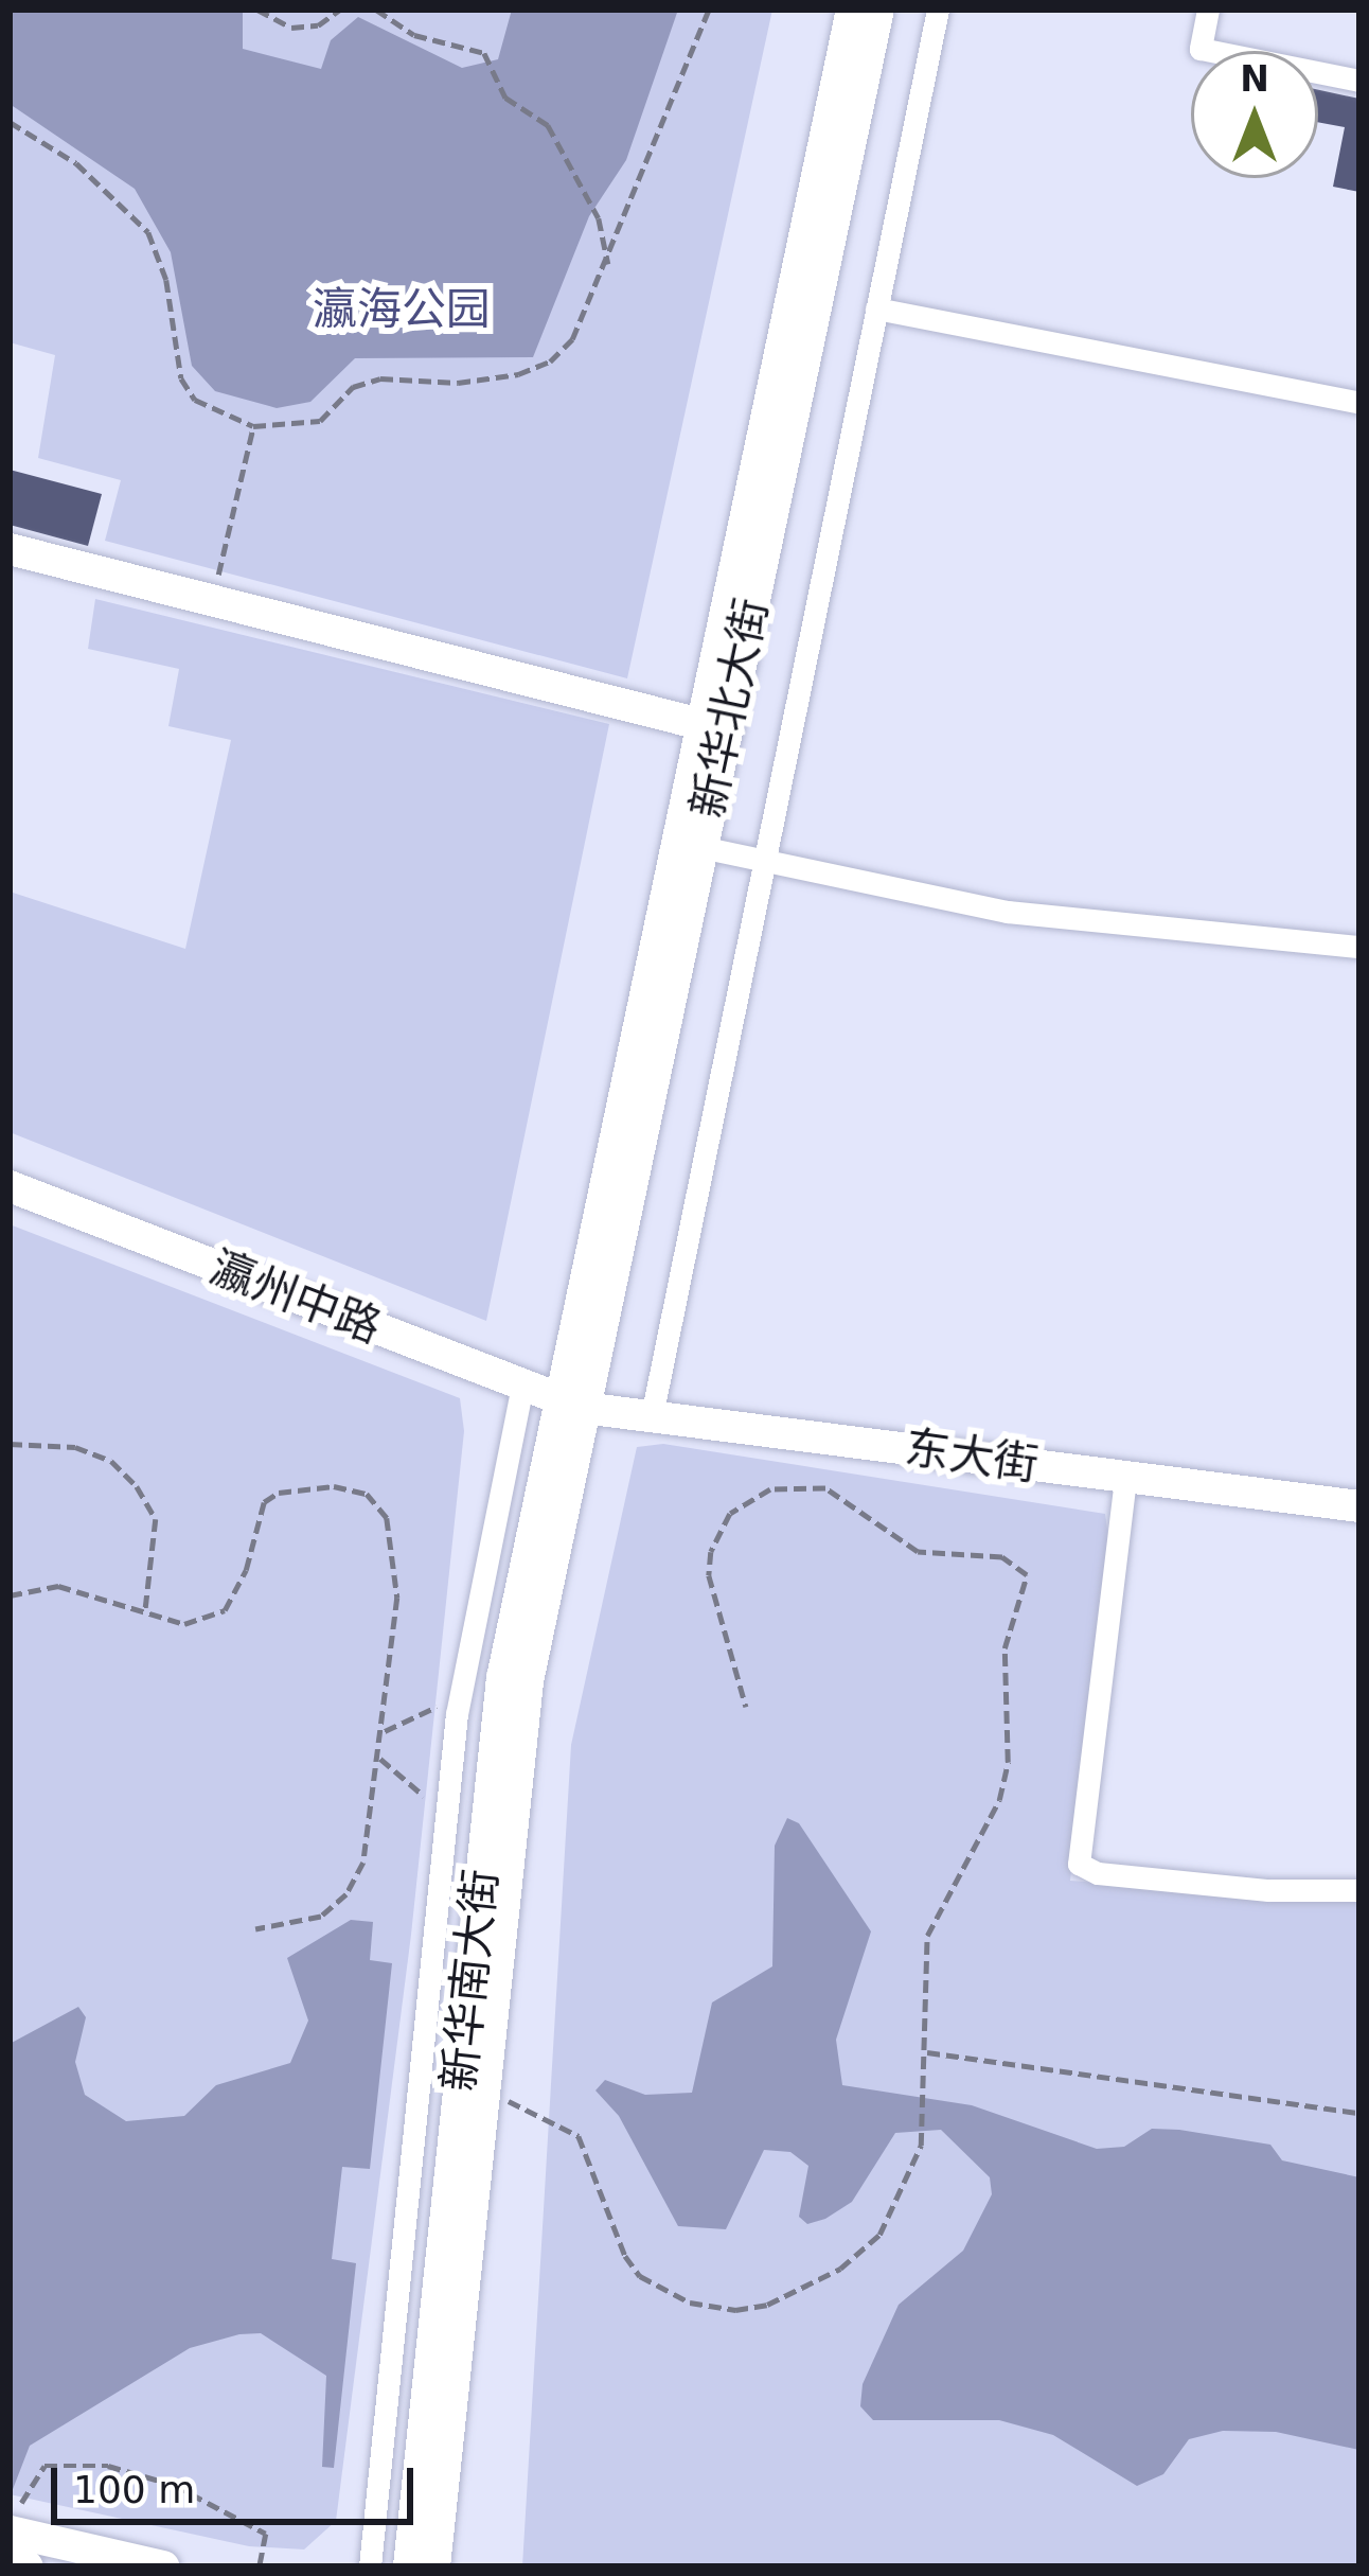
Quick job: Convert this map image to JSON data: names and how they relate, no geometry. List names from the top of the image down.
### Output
{
  "streets": {
    "main road": [
      "新华北大街",
      "瀛州中路",
      "东大街",
      "新华南大街"
    ]
  },
  "crossings": [
    ["新华北大街", "瀛州中路"],
    ["新华北大街", "东大街"],
    ["新华北大街", "新华南大街"],
    ["瀛州中路", "东大街"],
    ["瀛州中路", "新华南大街"],
    ["东大街", "新华南大街"]
  ],
  "parks": ["瀛海公园"],
  "scale_bar": "100 m",
  "north": "top"
}
